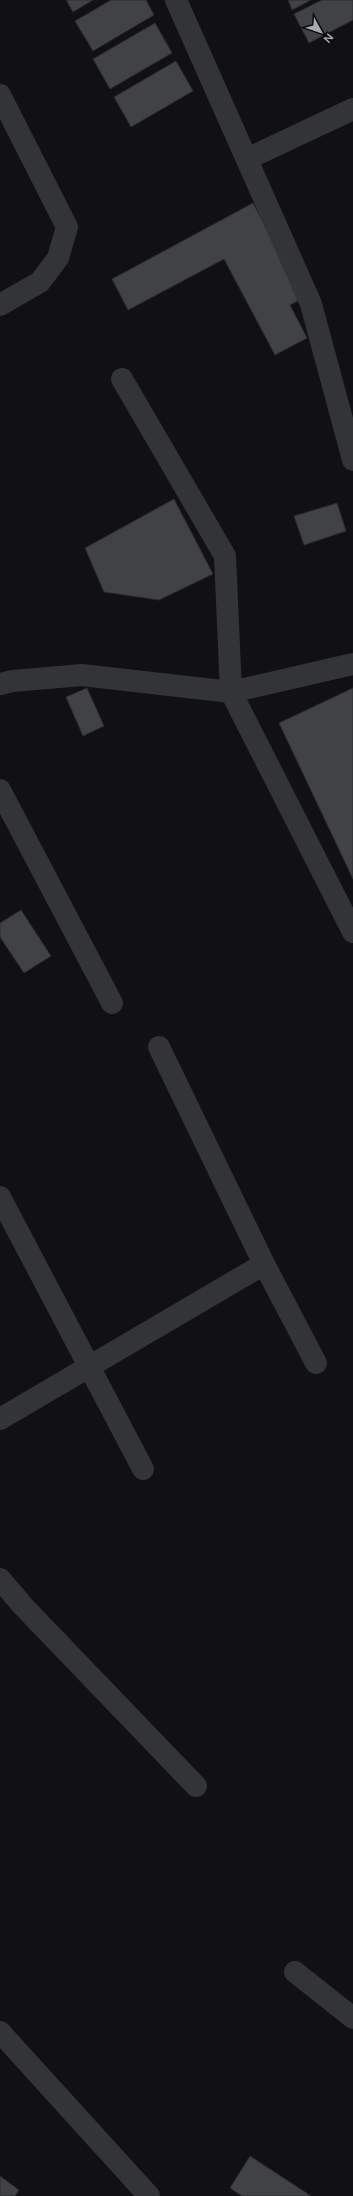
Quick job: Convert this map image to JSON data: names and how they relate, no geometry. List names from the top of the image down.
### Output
{
  "north": "bottom right"
}
